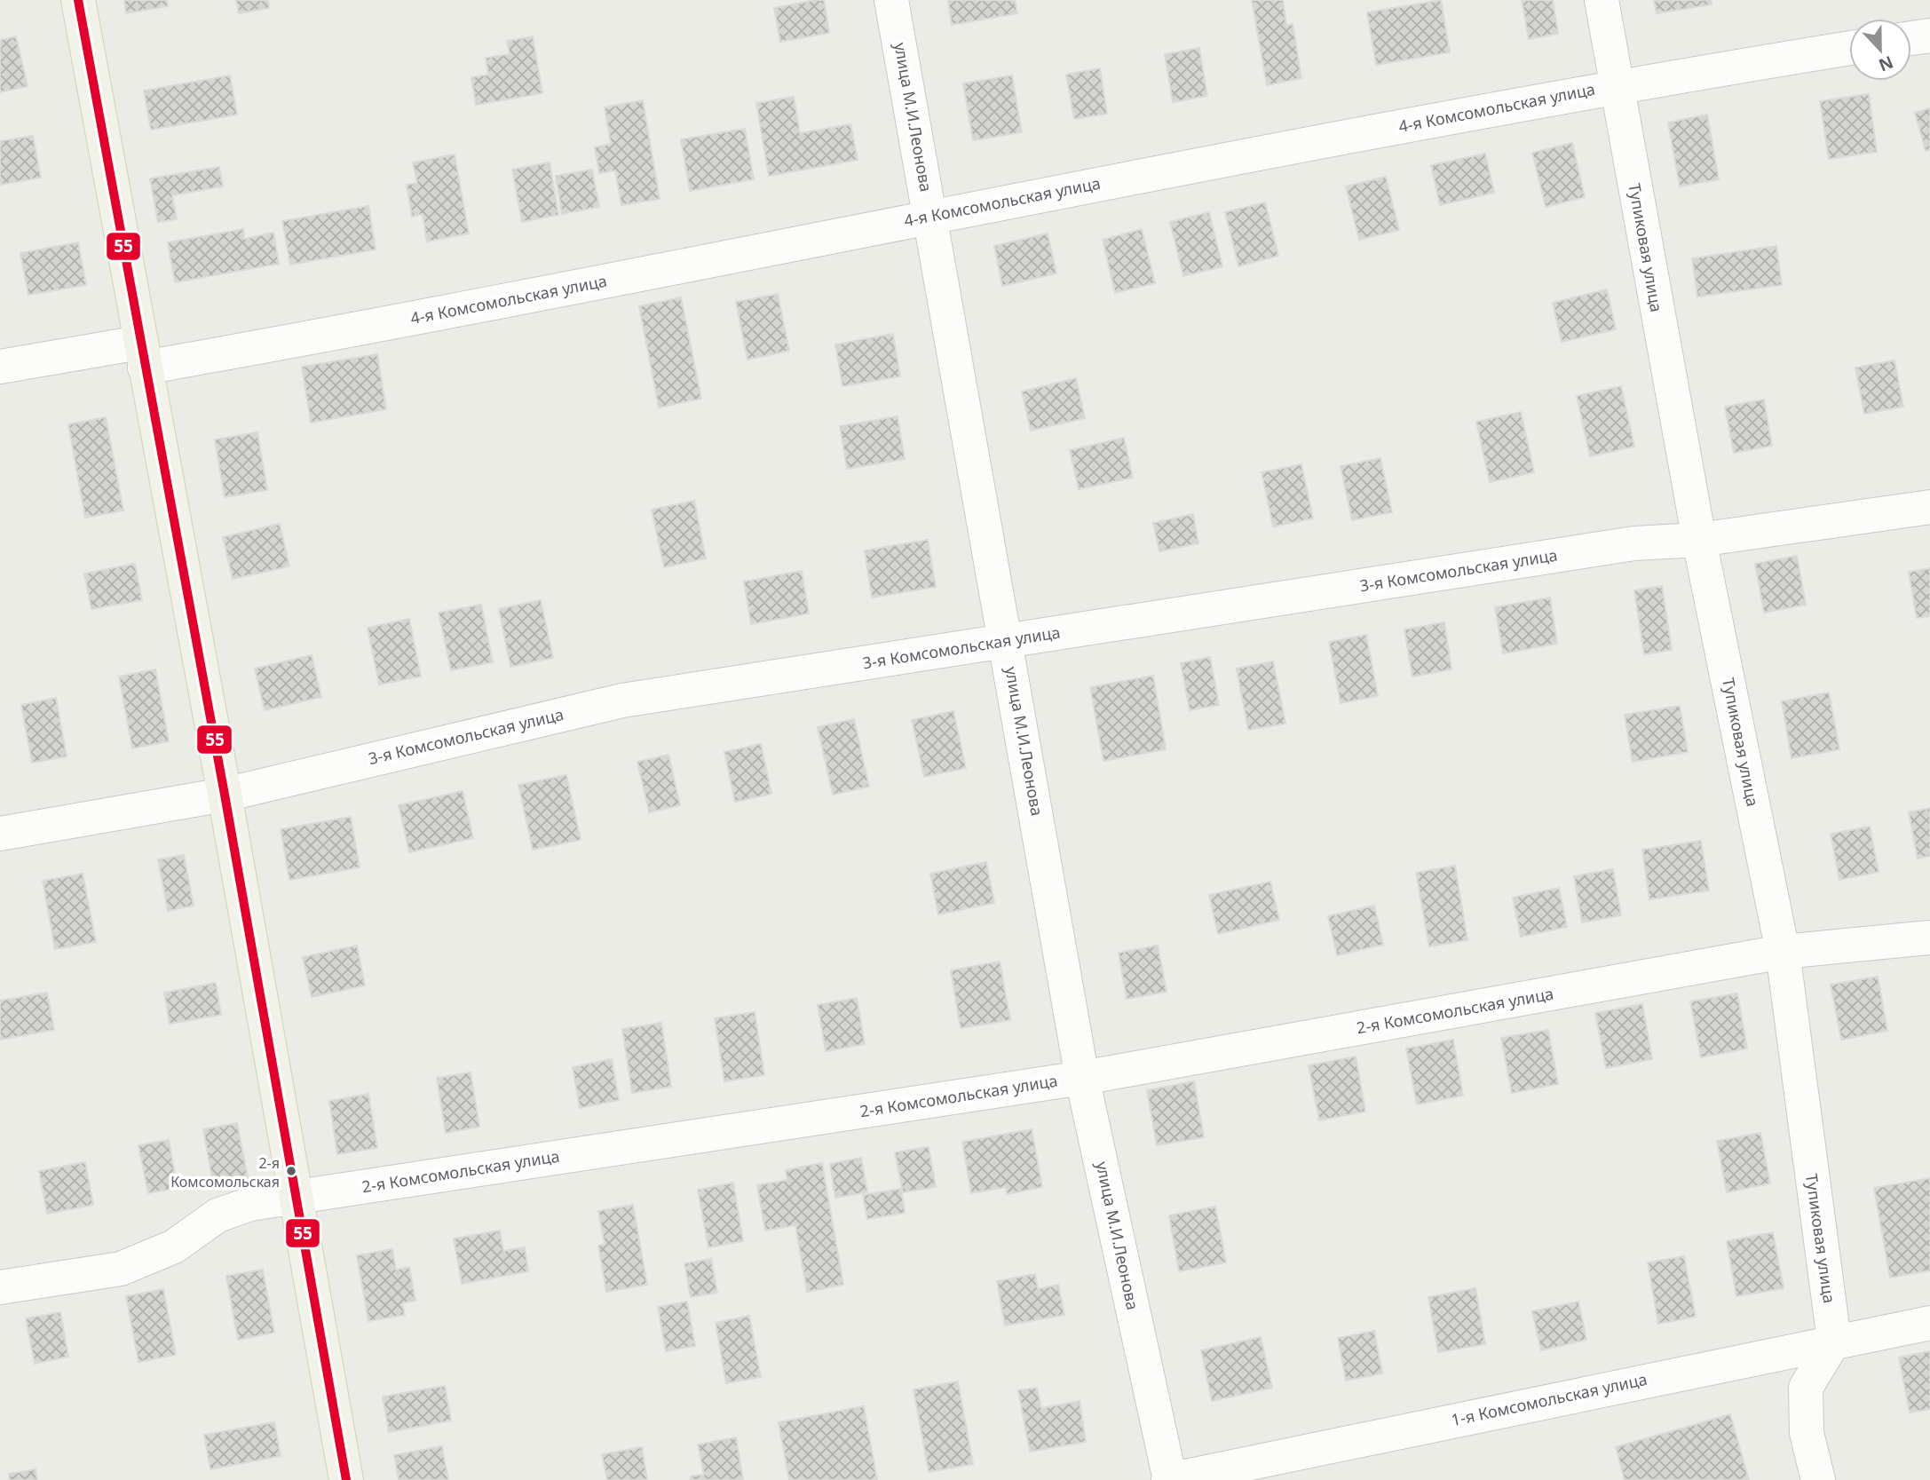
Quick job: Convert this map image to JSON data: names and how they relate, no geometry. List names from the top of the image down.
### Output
{
  "streets": {
    "street": [
      "4-я Комсомольская улица",
      "улица М.И.Леонова",
      "Тупиковая улица",
      "3-я Комсомольская улица",
      "2-я Комсомольская улица",
      "1-я Комсомольская улица"
    ]
  },
  "crossings": [
    ["4-я Комсомольская улица", "улица М.И.Леонова"],
    ["4-я Комсомольская улица", "Тупиковая улица"],
    ["улица М.И.Леонова", "3-я Комсомольская улица"],
    ["улица М.И.Леонова", "2-я Комсомольская улица"],
    ["улица М.И.Леонова", "1-я Комсомольская улица"],
    ["Тупиковая улица", "3-я Комсомольская улица"],
    ["Тупиковая улица", "2-я Комсомольская улица"],
    ["Тупиковая улица", "1-я Комсомольская улица"]
  ],
  "places": ["2-я Комсомольская"],
  "lines": ["transit line 55"],
  "north": "bottom"
}
